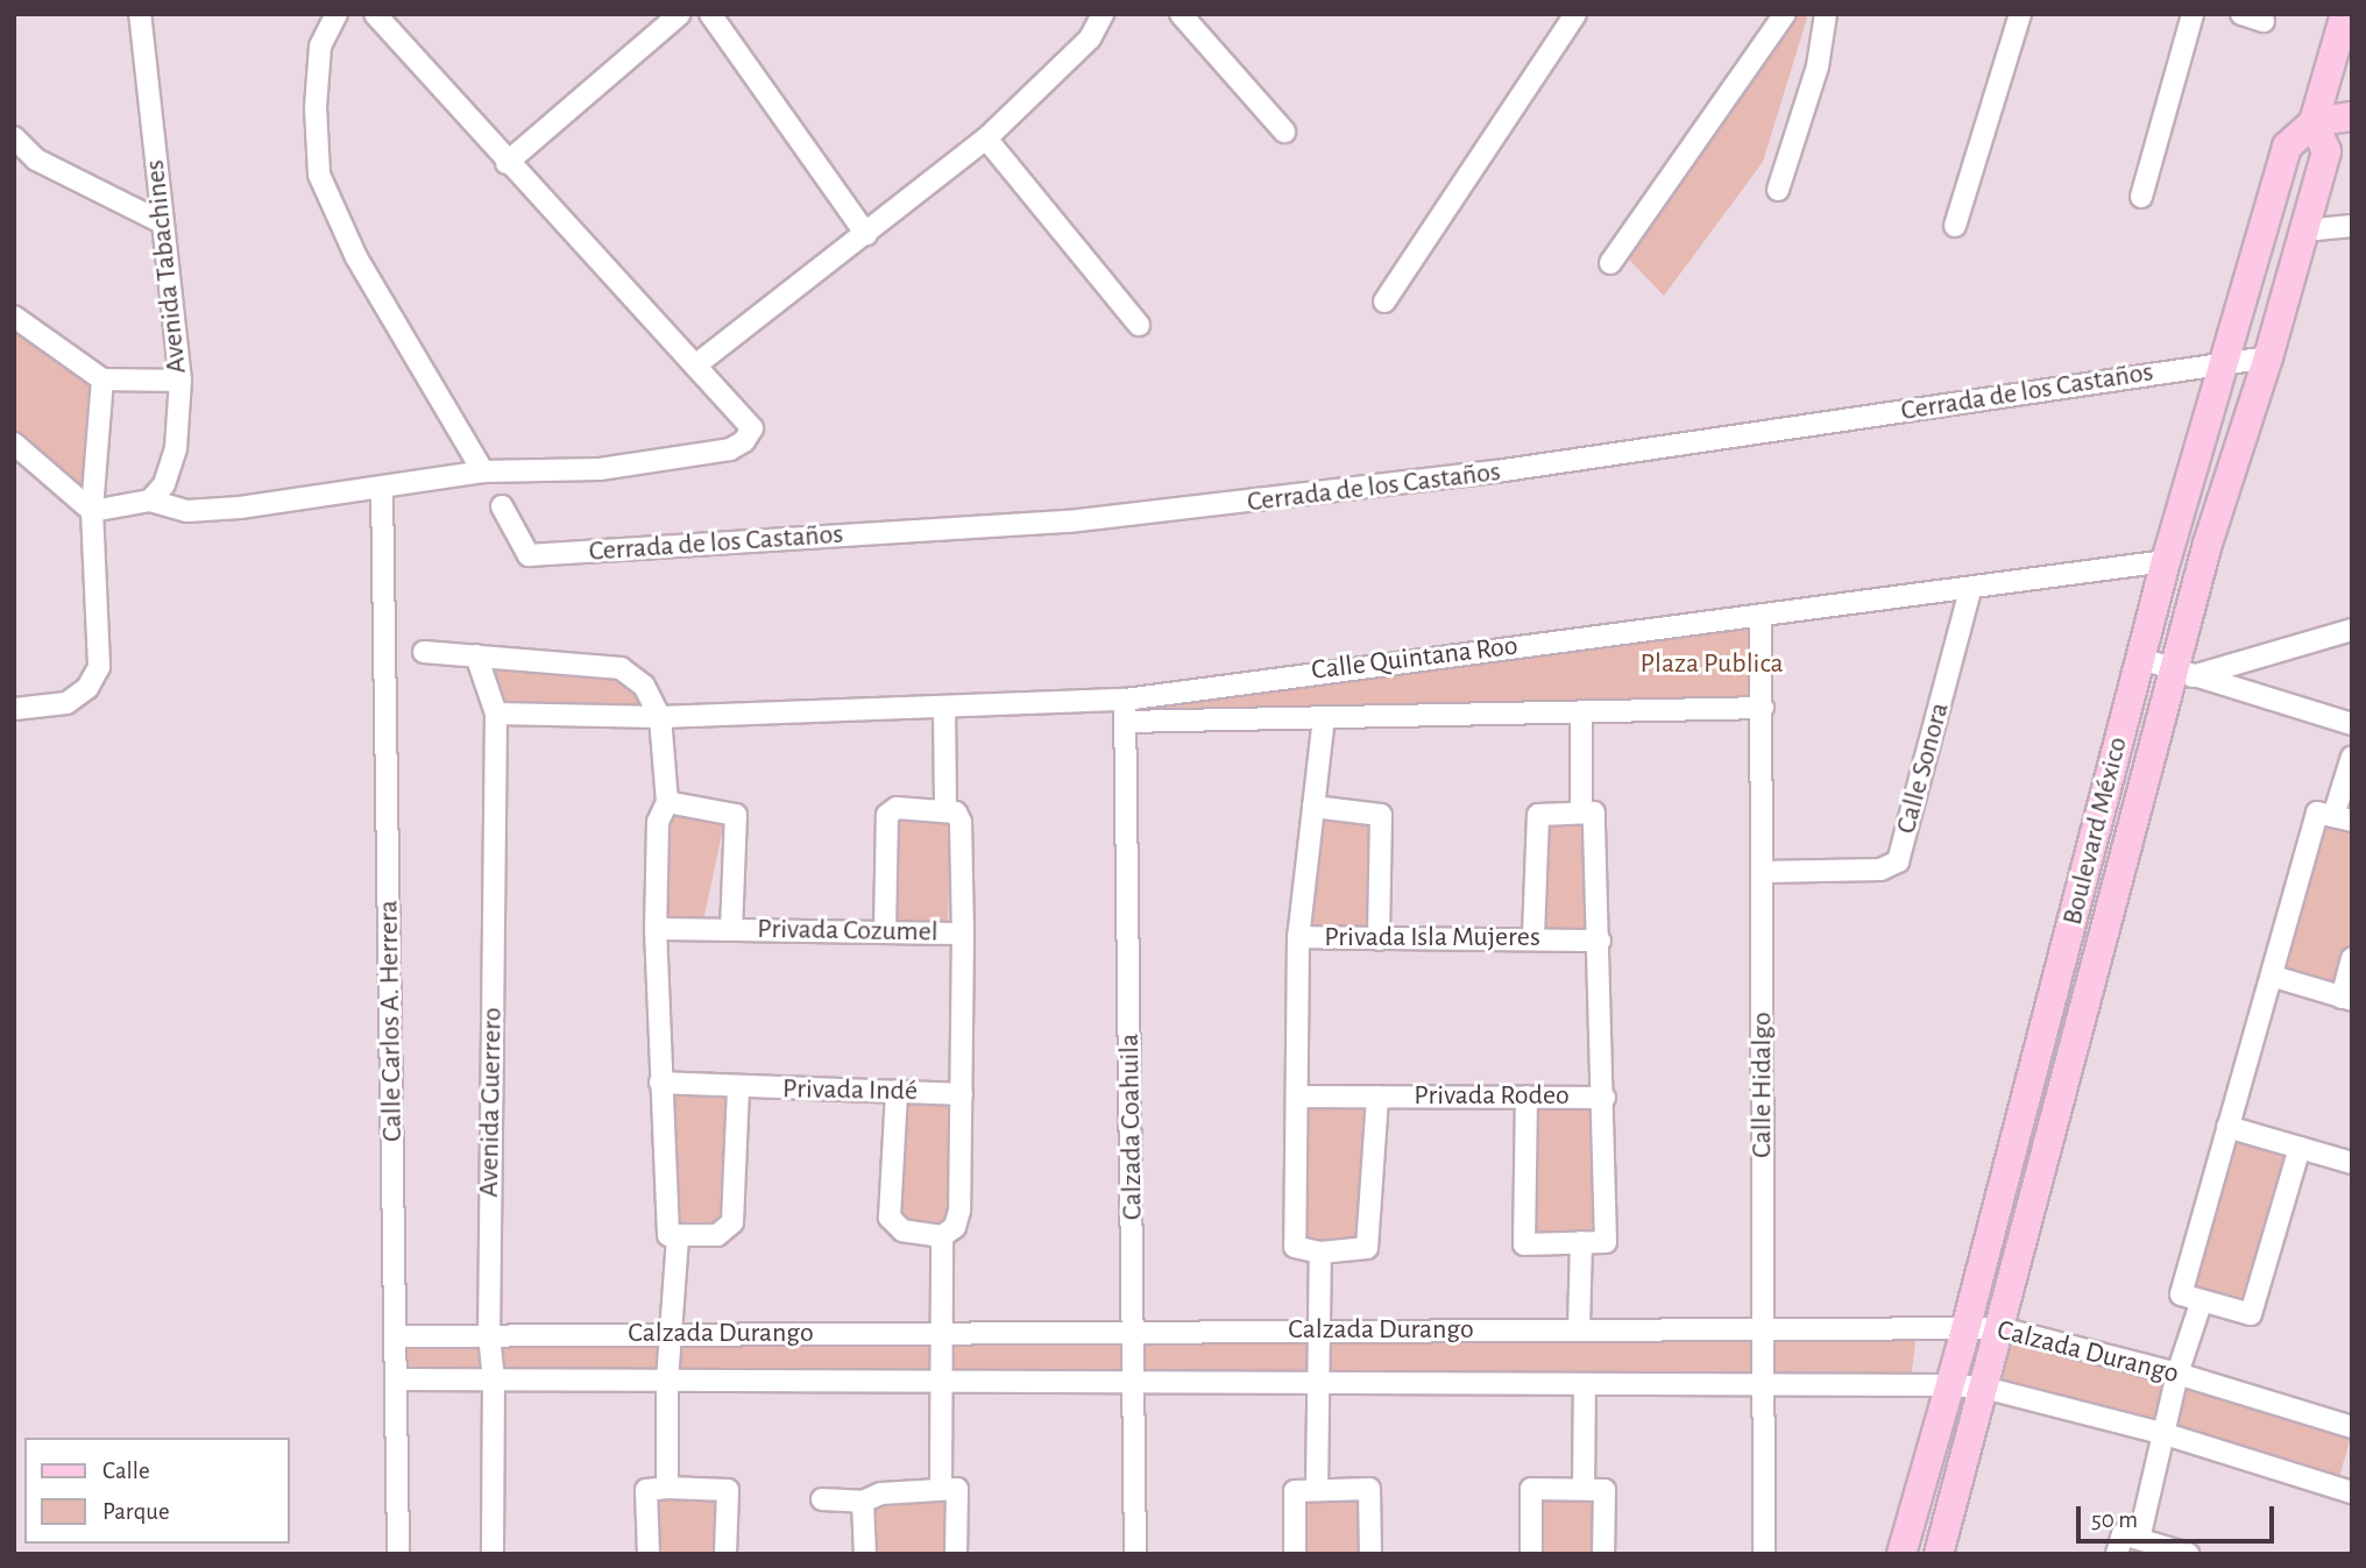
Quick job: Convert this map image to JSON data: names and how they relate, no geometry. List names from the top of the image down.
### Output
{
  "streets": {
    "main road": ["Boulevard México"],
    "street": [
      "Avenida Tabachines",
      "Cerrada de los Castaños",
      "Calle Quintana Roo",
      "Calle Sonora",
      "Privada Cozumel",
      "Privada Isla Mujeres",
      "Calle Carlos A. Herrera",
      "Calle Hidalgo",
      "Privada Indé",
      "Privada Rodeo",
      "Avenida Guerrero",
      "Calzada Coahuila",
      "Calzada Durango"
    ]
  },
  "crossings": [
    ["Cerrada de los Castaños", "Boulevard México"],
    ["Calle Quintana Roo", "Calle Sonora"],
    ["Calle Quintana Roo", "Boulevard México"],
    ["Calle Quintana Roo", "Privada Isla Mujeres"],
    ["Calle Quintana Roo", "Calle Hidalgo"],
    ["Calle Quintana Roo", "Avenida Guerrero"],
    ["Calle Quintana Roo", "Calzada Coahuila"],
    ["Calle Sonora", "Calle Hidalgo"],
    ["Boulevard México", "Calzada Durango"],
    ["Calle Carlos A. Herrera", "Calzada Durango"],
    ["Calle Hidalgo", "Calzada Durango"],
    ["Avenida Guerrero", "Calzada Durango"],
    ["Calzada Coahuila", "Calzada Durango"]
  ],
  "parks": ["Plaza Publica"],
  "legend": ["Calle", "Parque"],
  "scale_bar": "50 m"
}
